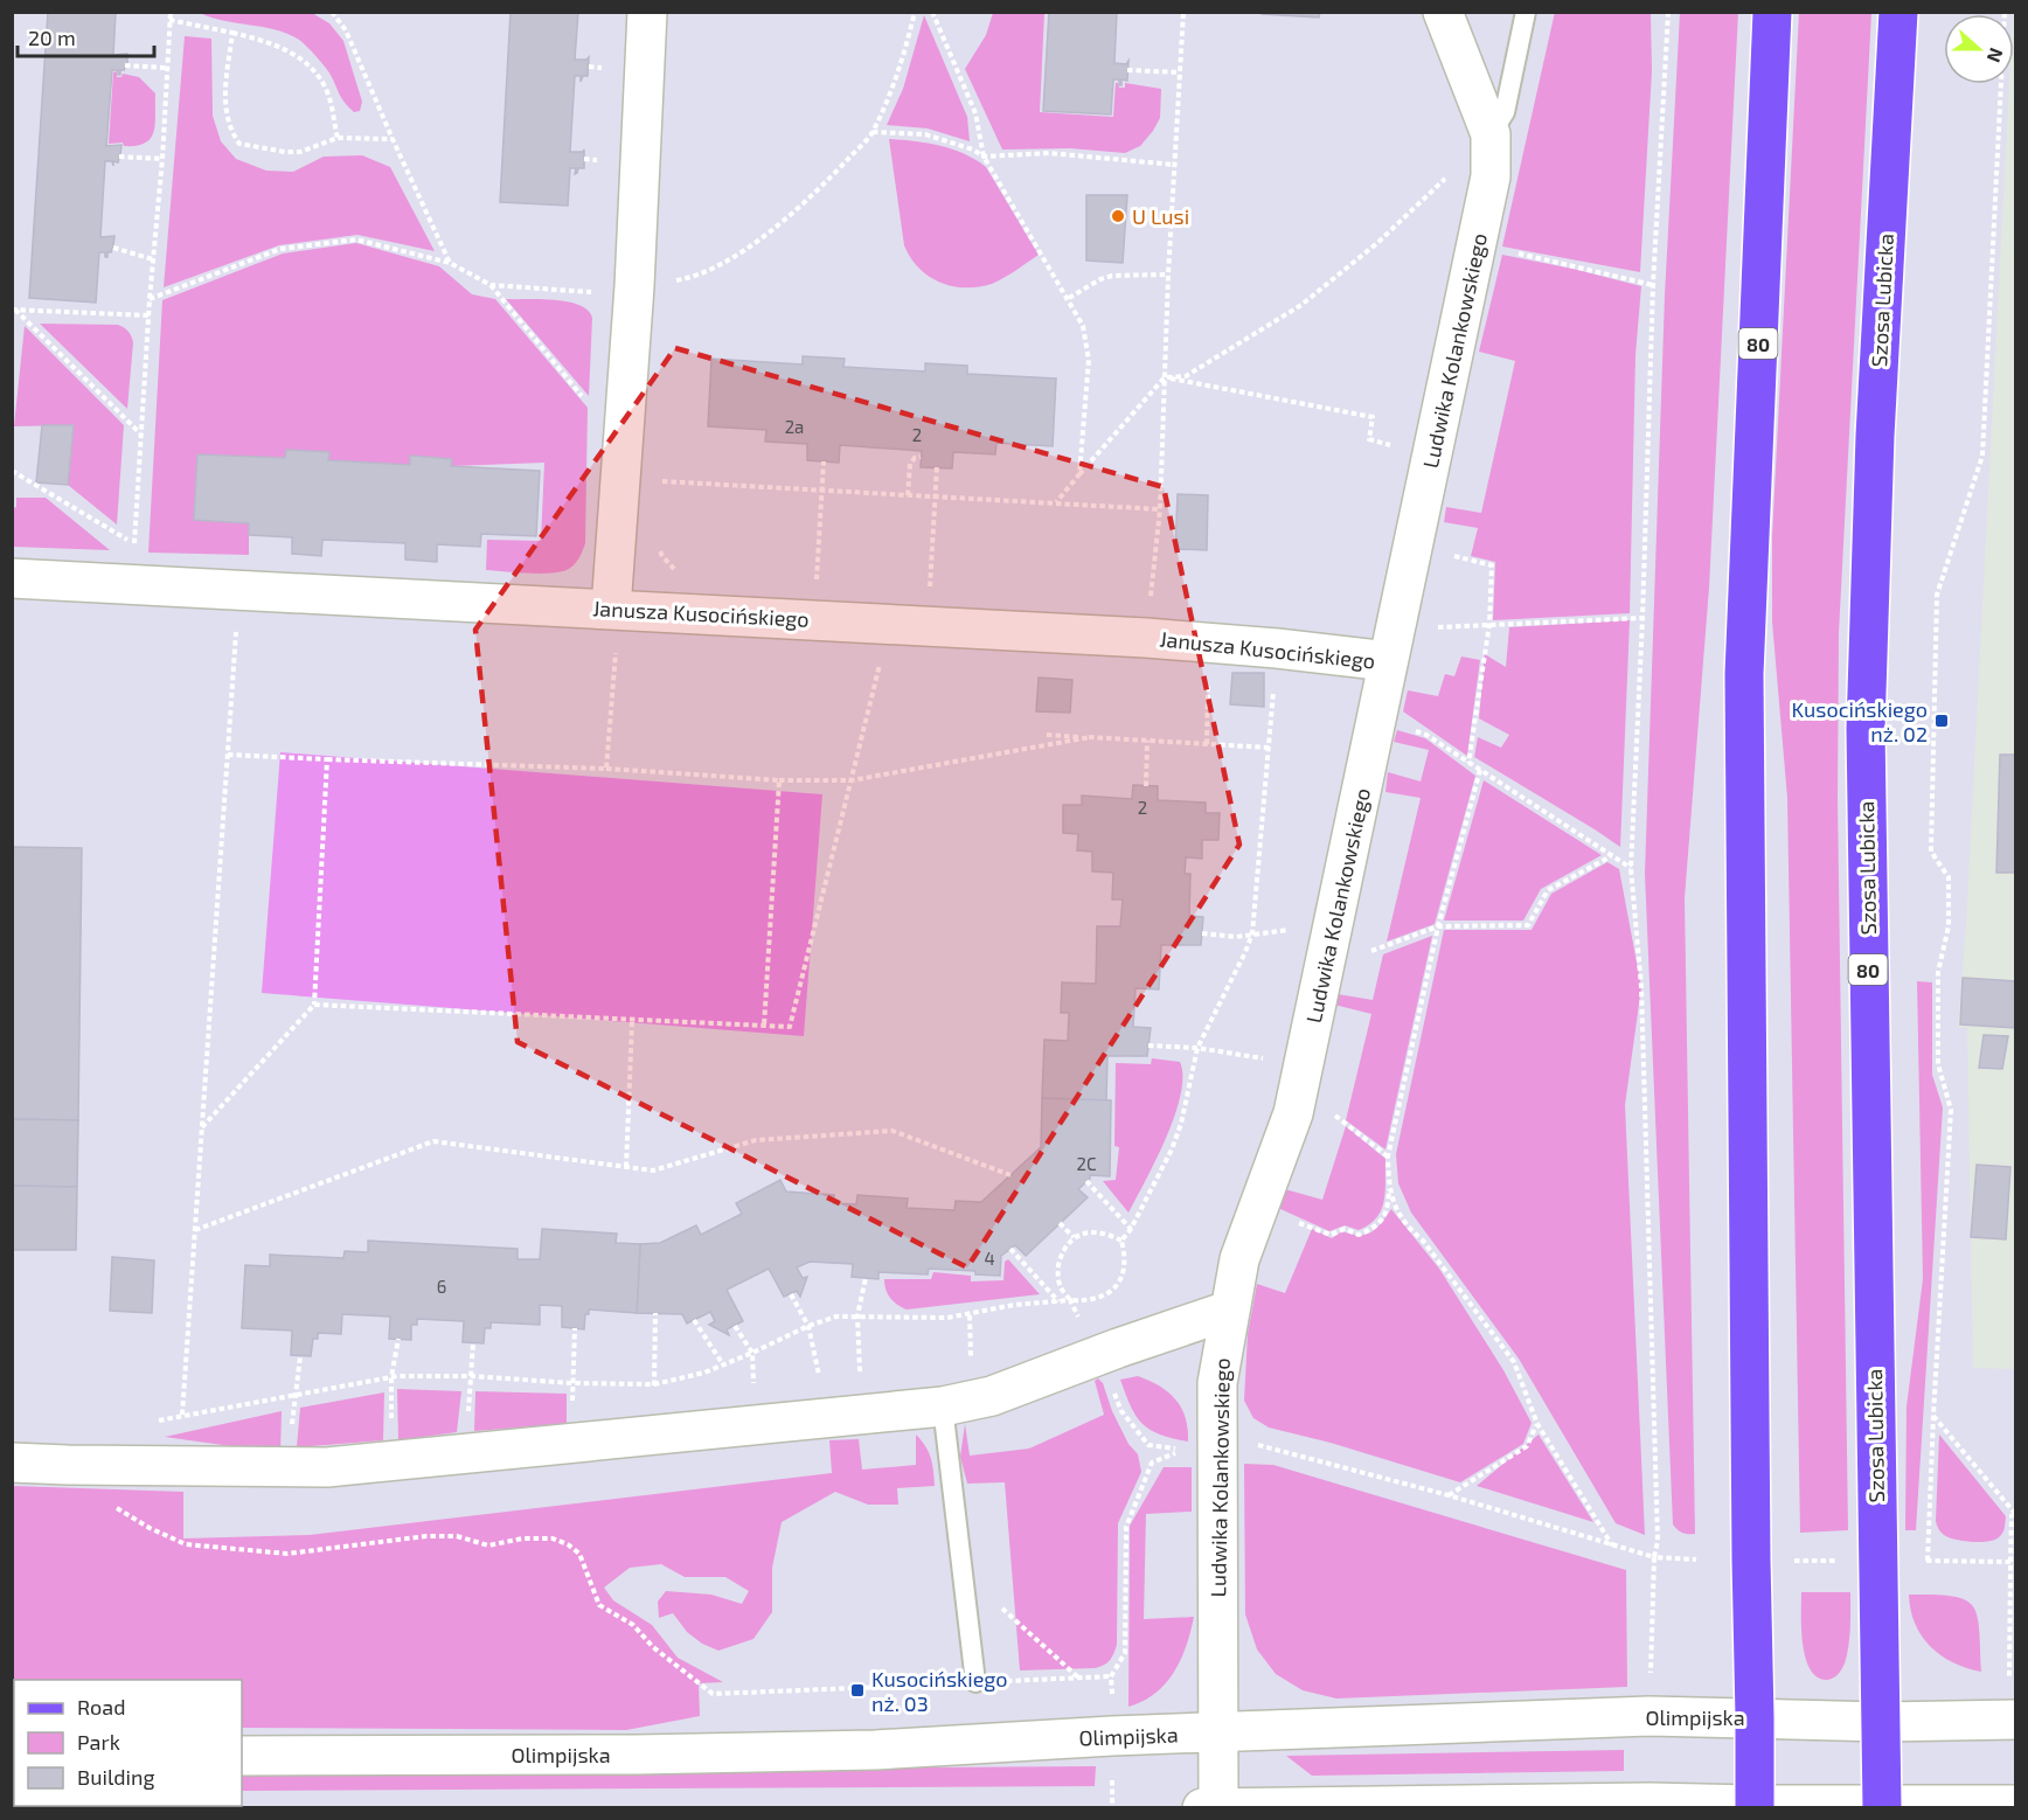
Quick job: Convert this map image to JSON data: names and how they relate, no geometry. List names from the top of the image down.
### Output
{
  "streets": {
    "main road": ["Szosa Lubicka", "80"],
    "street": ["Ludwika Kolankowskiego", "Janusza Kusocińskiego", "Olimpijska"]
  },
  "crossings": [
    ["Szosa Lubicka", "Olimpijska"],
    ["80", "Olimpijska"],
    ["Ludwika Kolankowskiego", "Janusza Kusocińskiego"],
    ["Ludwika Kolankowskiego", "Olimpijska"]
  ],
  "places": {
    "other": ["U Lusi"],
    "transit": ["Kusocińskiego nż. 02", "Kusocińskiego nż. 03"]
  },
  "house_numbers": [
    "2a",
    "2",
    "2",
    "2C",
    "4",
    "6"
  ],
  "legend": ["Road", "Park", "Building"],
  "scale_bar": "20 m",
  "north": "right"
}
